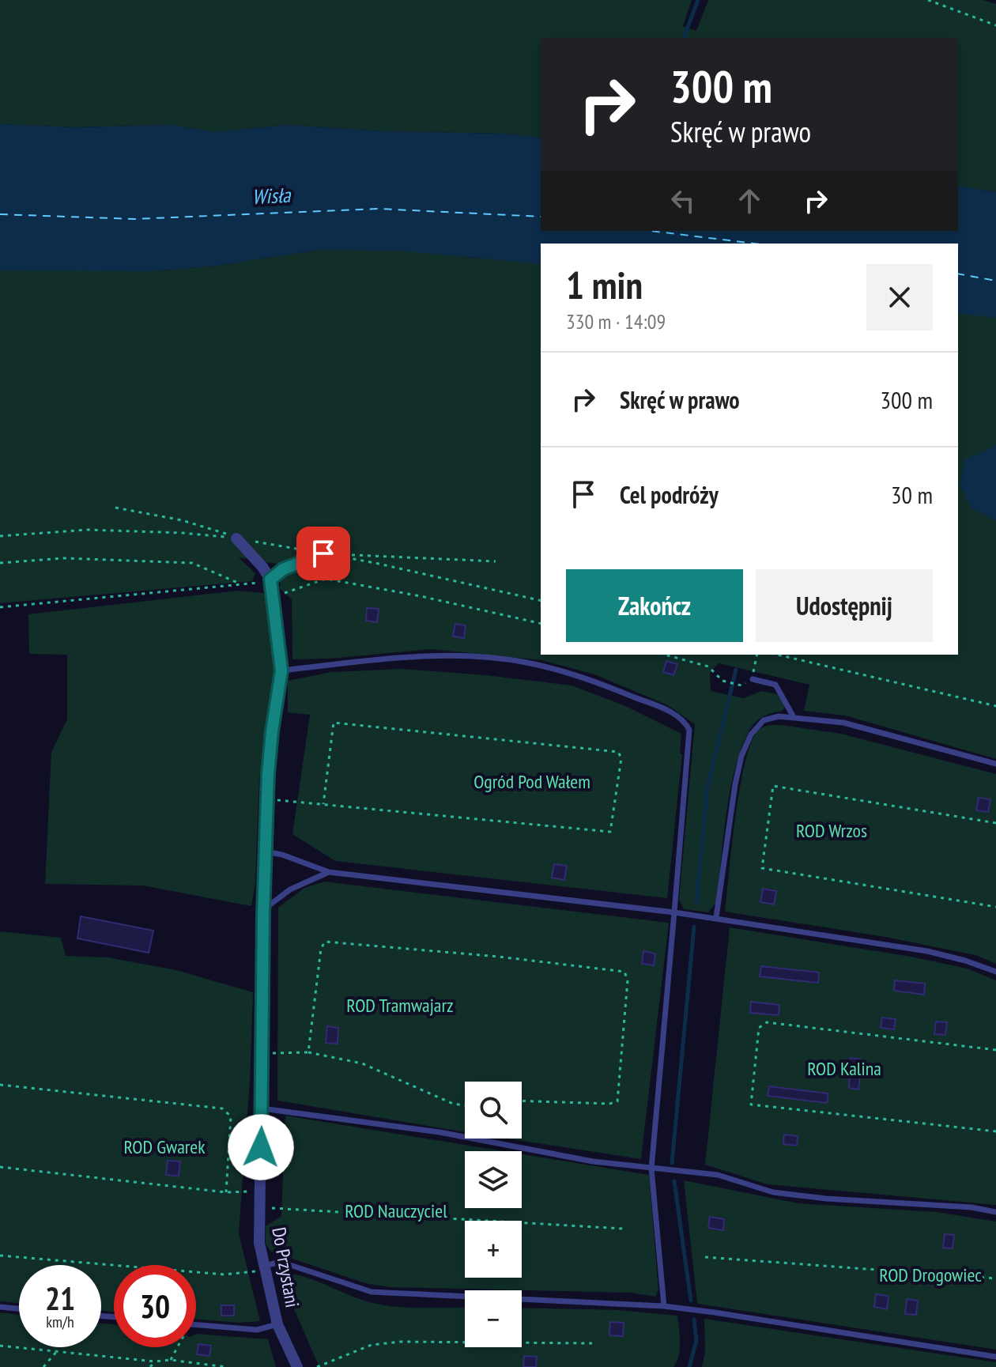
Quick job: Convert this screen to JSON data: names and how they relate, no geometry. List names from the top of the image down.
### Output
{
  "streets": {
    "street": ["Do Przystani"]
  },
  "water": ["Wisła"],
  "parks": [
    "Ogród Pod Wałem",
    "ROD Wrzos",
    "ROD Tramwajarz",
    "ROD Kalina",
    "ROD Gwarek",
    "ROD Nauczyciel",
    "ROD Drogowiec"
  ],
  "page": {
    "turn": ["300 m", "Skręć w prawo"],
    "heading": ["1 min", "330 m · 14:09"],
    "list": [
      {
        "name": "Skręć w prawo",
        "value": "300 m"
      },
      {
        "name": "Cel podróży",
        "value": "30 m"
      }
    ],
    "buttons": ["Zakończ", "Udostępnij"],
    "map_buttons": ["+", "−"],
    "speed": "21 km/h",
    "limit": "30"
  }
}
